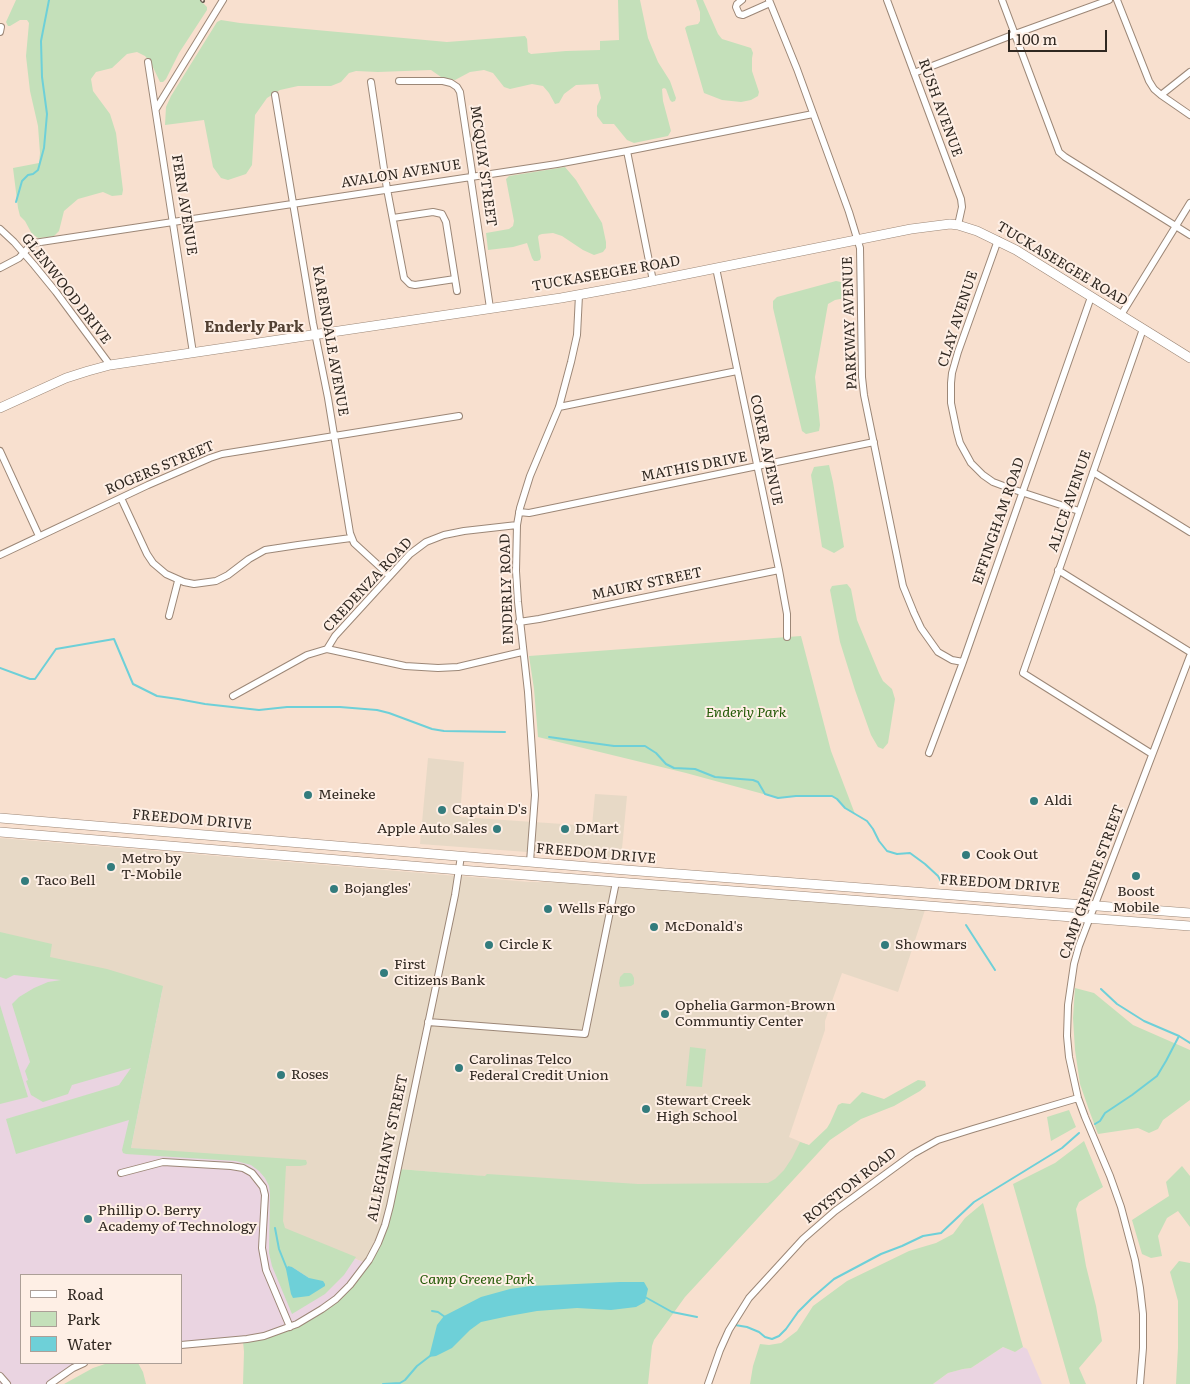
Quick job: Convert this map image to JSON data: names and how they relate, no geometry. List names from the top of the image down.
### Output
{
  "streets": {
    "main road": ["TUCKASEEGEE ROAD", "FREEDOM DRIVE"],
    "street": [
      "RUSH AVENUE",
      "MCQUAY STREET",
      "AVALON AVENUE",
      "FERN AVENUE",
      "GLENWOOD DRIVE",
      "CLAY AVENUE",
      "PARKWAY AVENUE",
      "KARENDALE AVENUE",
      "COKER AVENUE",
      "MATHIS DRIVE",
      "ROGERS STREET",
      "ALICE AVENUE",
      "EFFINGHAM ROAD",
      "MAURY STREET",
      "CREDENZA ROAD",
      "ENDERLY ROAD",
      "CAMP GREENE STREET",
      "ALLEGHANY STREET",
      "ROYSTON ROAD"
    ]
  },
  "crossings": [
    ["RUSH AVENUE", "TUCKASEEGEE ROAD"],
    ["MCQUAY STREET", "AVALON AVENUE"],
    ["MCQUAY STREET", "TUCKASEEGEE ROAD"],
    ["AVALON AVENUE", "FERN AVENUE"],
    ["AVALON AVENUE", "GLENWOOD DRIVE"],
    ["AVALON AVENUE", "PARKWAY AVENUE"],
    ["AVALON AVENUE", "KARENDALE AVENUE"],
    ["FERN AVENUE", "TUCKASEEGEE ROAD"],
    ["TUCKASEEGEE ROAD", "GLENWOOD DRIVE"],
    ["TUCKASEEGEE ROAD", "CLAY AVENUE"],
    ["TUCKASEEGEE ROAD", "PARKWAY AVENUE"],
    ["TUCKASEEGEE ROAD", "KARENDALE AVENUE"],
    ["TUCKASEEGEE ROAD", "COKER AVENUE"],
    ["TUCKASEEGEE ROAD", "ALICE AVENUE"],
    ["TUCKASEEGEE ROAD", "EFFINGHAM ROAD"],
    ["TUCKASEEGEE ROAD", "ENDERLY ROAD"],
    ["CLAY AVENUE", "ALICE AVENUE"],
    ["CLAY AVENUE", "EFFINGHAM ROAD"],
    ["PARKWAY AVENUE", "MATHIS DRIVE"],
    ["PARKWAY AVENUE", "EFFINGHAM ROAD"],
    ["KARENDALE AVENUE", "ROGERS STREET"],
    ["COKER AVENUE", "MATHIS DRIVE"],
    ["COKER AVENUE", "MAURY STREET"],
    ["MATHIS DRIVE", "ENDERLY ROAD"],
    ["ALICE AVENUE", "CAMP GREENE STREET"],
    ["MAURY STREET", "ENDERLY ROAD"],
    ["CREDENZA ROAD", "ENDERLY ROAD"],
    ["ENDERLY ROAD", "FREEDOM DRIVE"],
    ["FREEDOM DRIVE", "CAMP GREENE STREET"],
    ["FREEDOM DRIVE", "ALLEGHANY STREET"],
    ["CAMP GREENE STREET", "ROYSTON ROAD"]
  ],
  "districts": ["Enderly Park"],
  "parks": ["Enderly Park", "Camp Greene Park"],
  "places": [
    "Meineke",
    "Aldi",
    "Captain D's",
    "Apple Auto Sales",
    "DMart",
    "Cook Out",
    "Metro by T-Mobile",
    "Boost Mobile",
    "Taco Bell",
    "Bojangles'",
    "Wells Fargo",
    "McDonald's",
    "Circle K",
    "Showmars",
    "First Citizens Bank",
    "Ophelia Garmon-Brown Communtiy Center",
    "Carolinas Telco Federal Credit Union",
    "Roses",
    "Stewart Creek High School",
    "Phillip O. Berry Academy of Technology"
  ],
  "legend": ["Road", "Park", "Water"],
  "scale_bar": "100 m"
}
